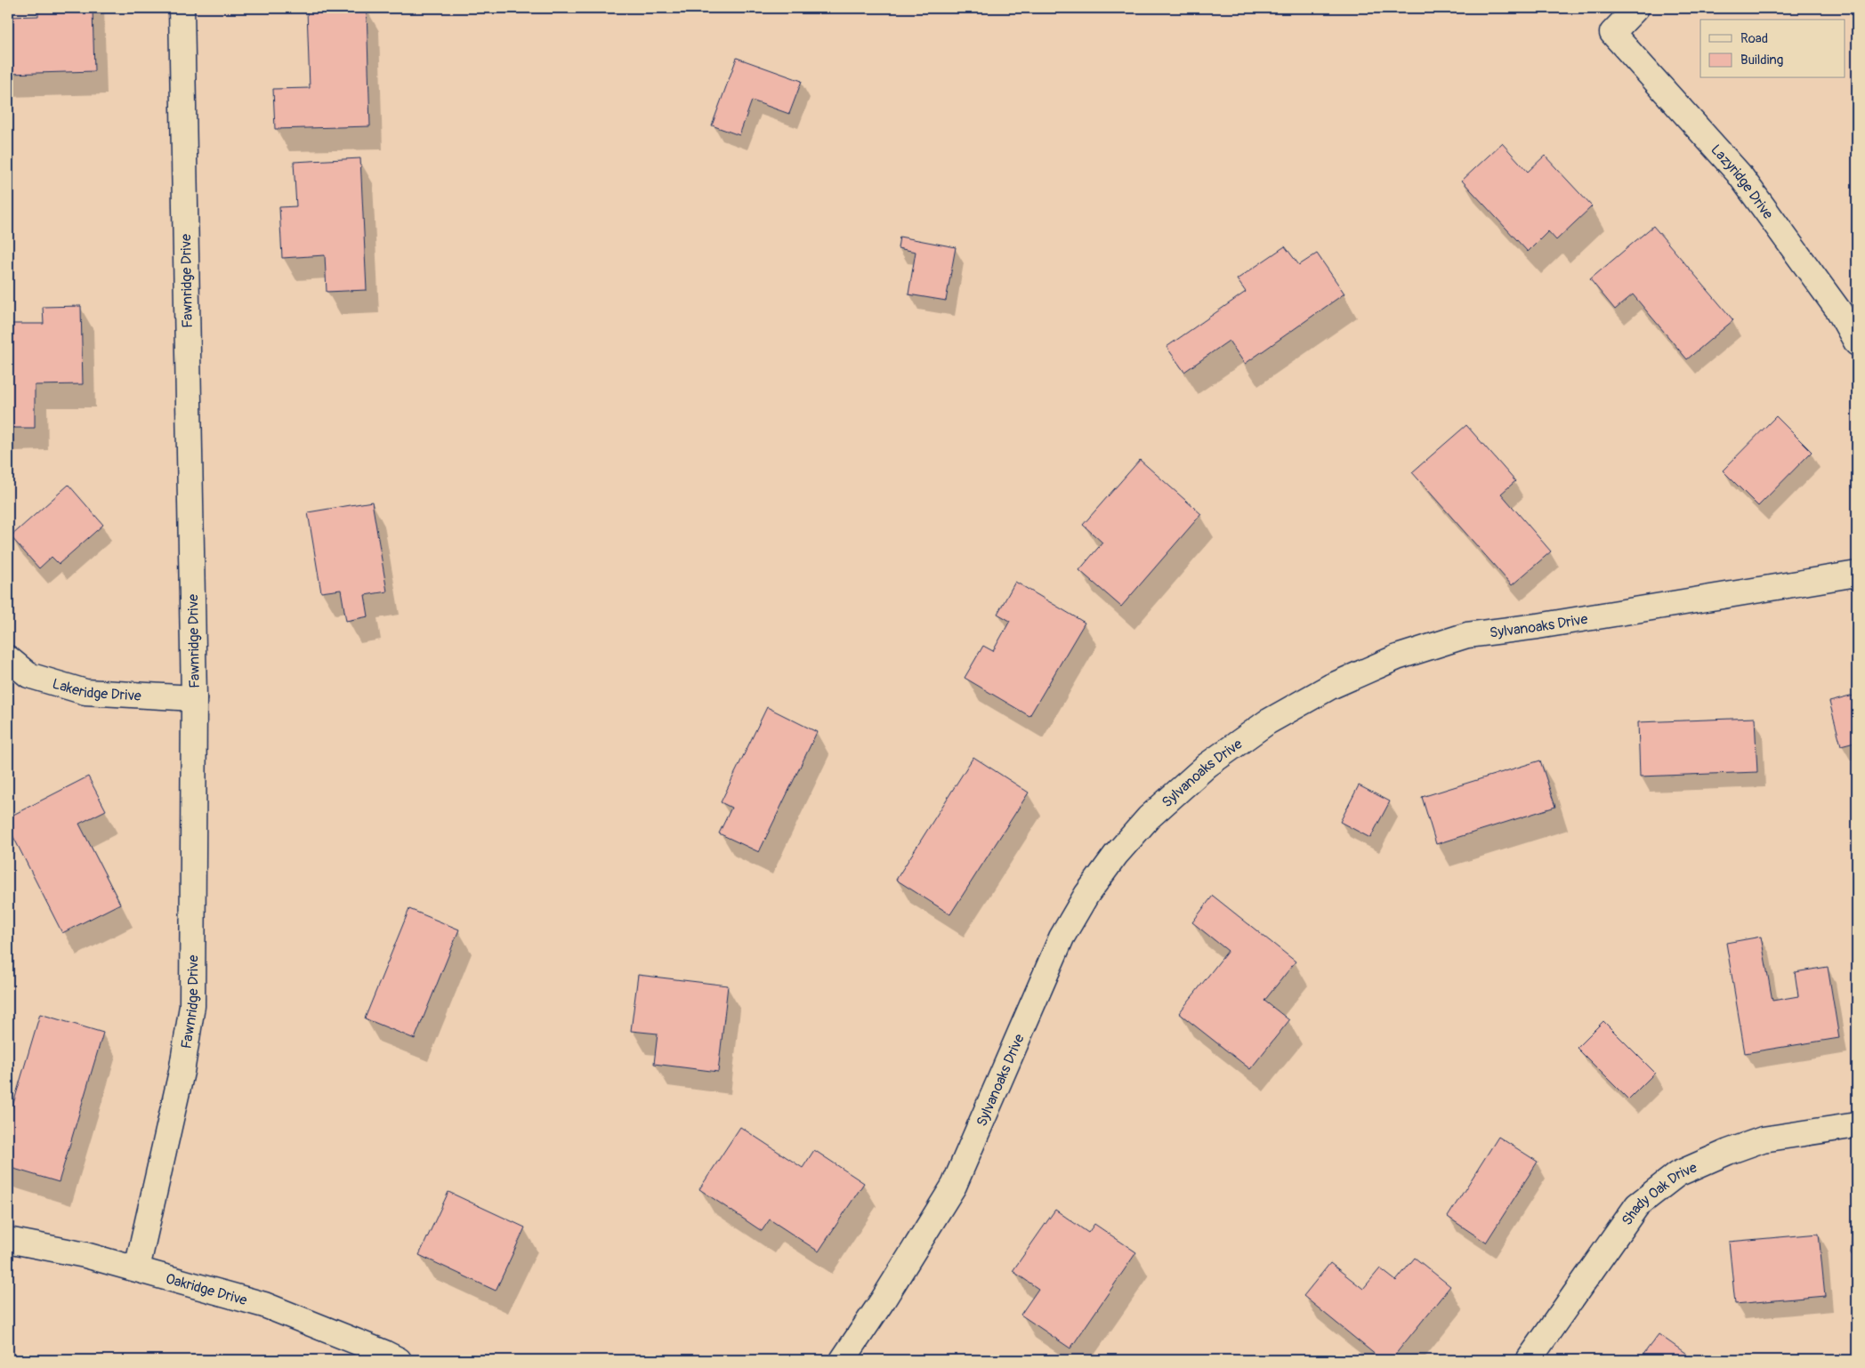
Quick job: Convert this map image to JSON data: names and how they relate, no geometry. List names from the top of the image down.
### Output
{
  "streets": {
    "street": [
      "Lazyridge Drive",
      "Fawnridge Drive",
      "Sylvanoaks Drive",
      "Lakeridge Drive",
      "Shady Oak Drive",
      "Oakridge Drive"
    ]
  },
  "crossings": [
    ["Fawnridge Drive", "Lakeridge Drive"],
    ["Fawnridge Drive", "Oakridge Drive"]
  ],
  "legend": ["Road", "Building"]
}
